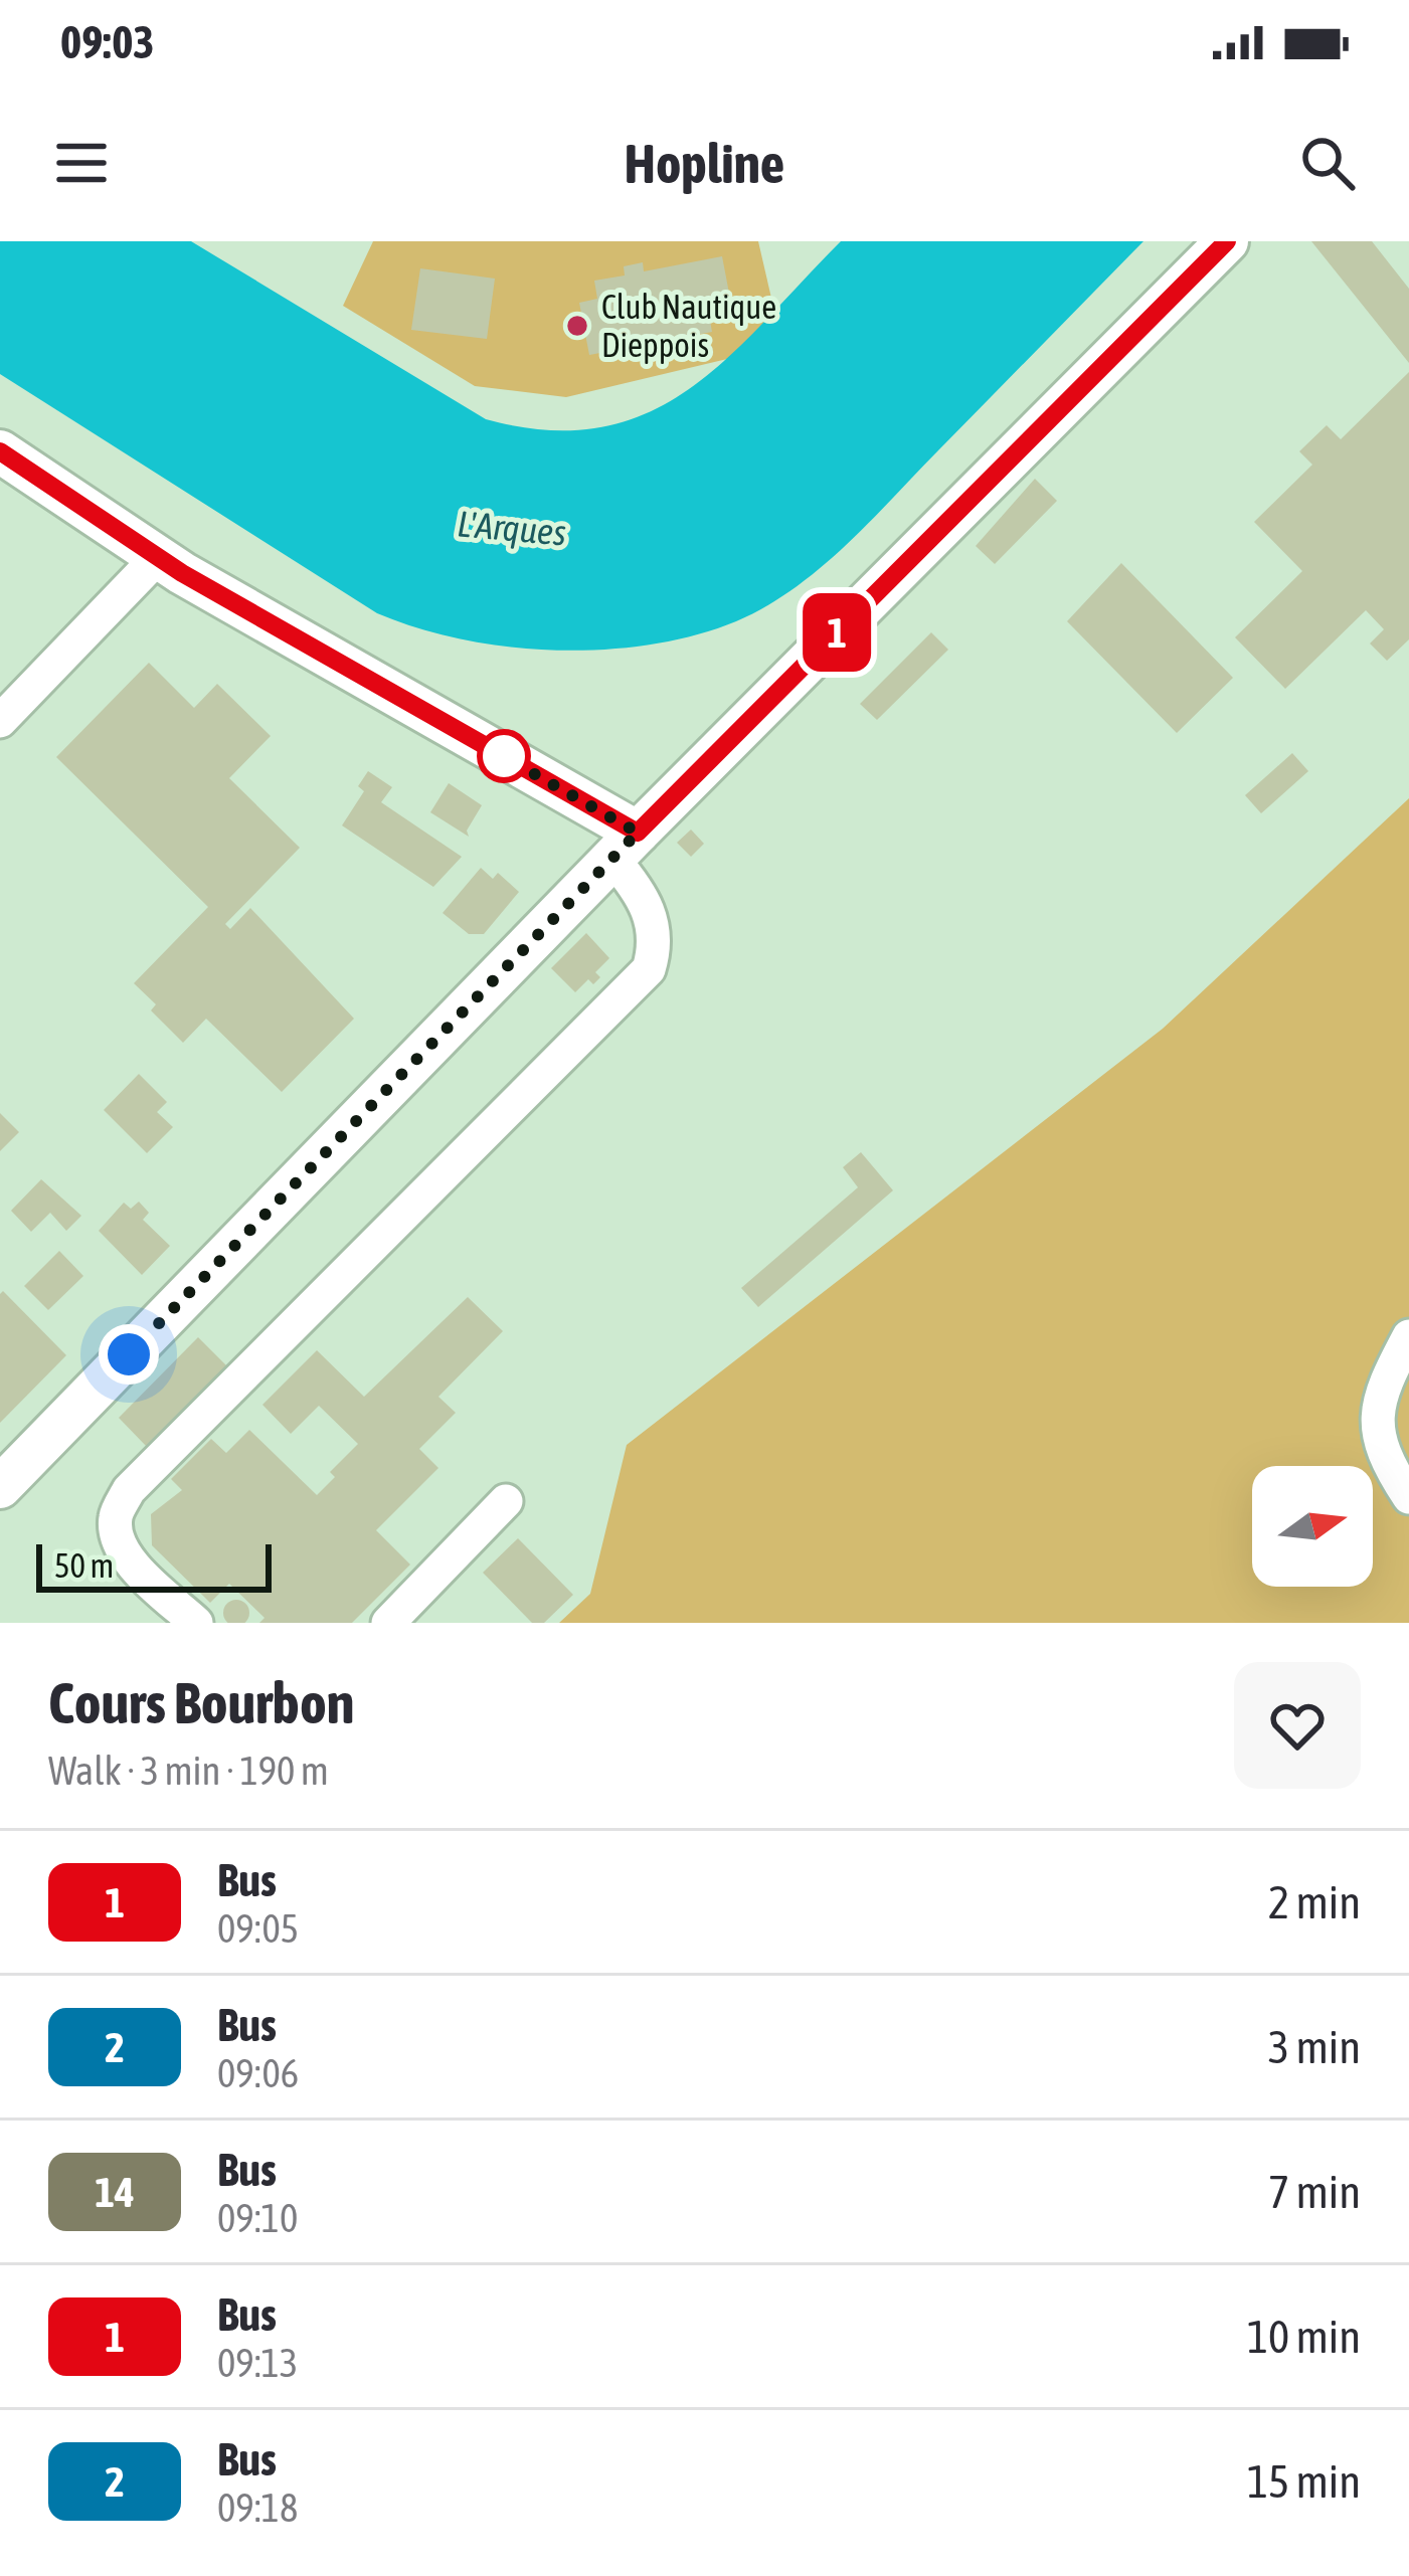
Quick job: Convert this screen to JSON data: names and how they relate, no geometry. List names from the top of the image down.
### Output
{
  "water": ["L'Arques"],
  "places": ["Club Nautique Dieppois"],
  "lines": ["bus line 1"],
  "scale_bar": "50 m",
  "north": "right",
  "page": {
    "status": "09:03",
    "header": "Hopline",
    "on_map": "1",
    "scale": "50 m",
    "heading": ["Cours Bourbon", "Walk · 3 min · 190 m"],
    "list": [
      {
        "mark": "1",
        "name": "Bus",
        "note": "09:05",
        "value": "2 min"
      },
      {
        "mark": "2",
        "name": "Bus",
        "note": "09:06",
        "value": "3 min"
      },
      {
        "mark": "14",
        "name": "Bus",
        "note": "09:10",
        "value": "7 min"
      },
      {
        "mark": "1",
        "name": "Bus",
        "note": "09:13",
        "value": "10 min"
      },
      {
        "mark": "2",
        "name": "Bus",
        "note": "09:18",
        "value": "15 min"
      }
    ]
  }
}
